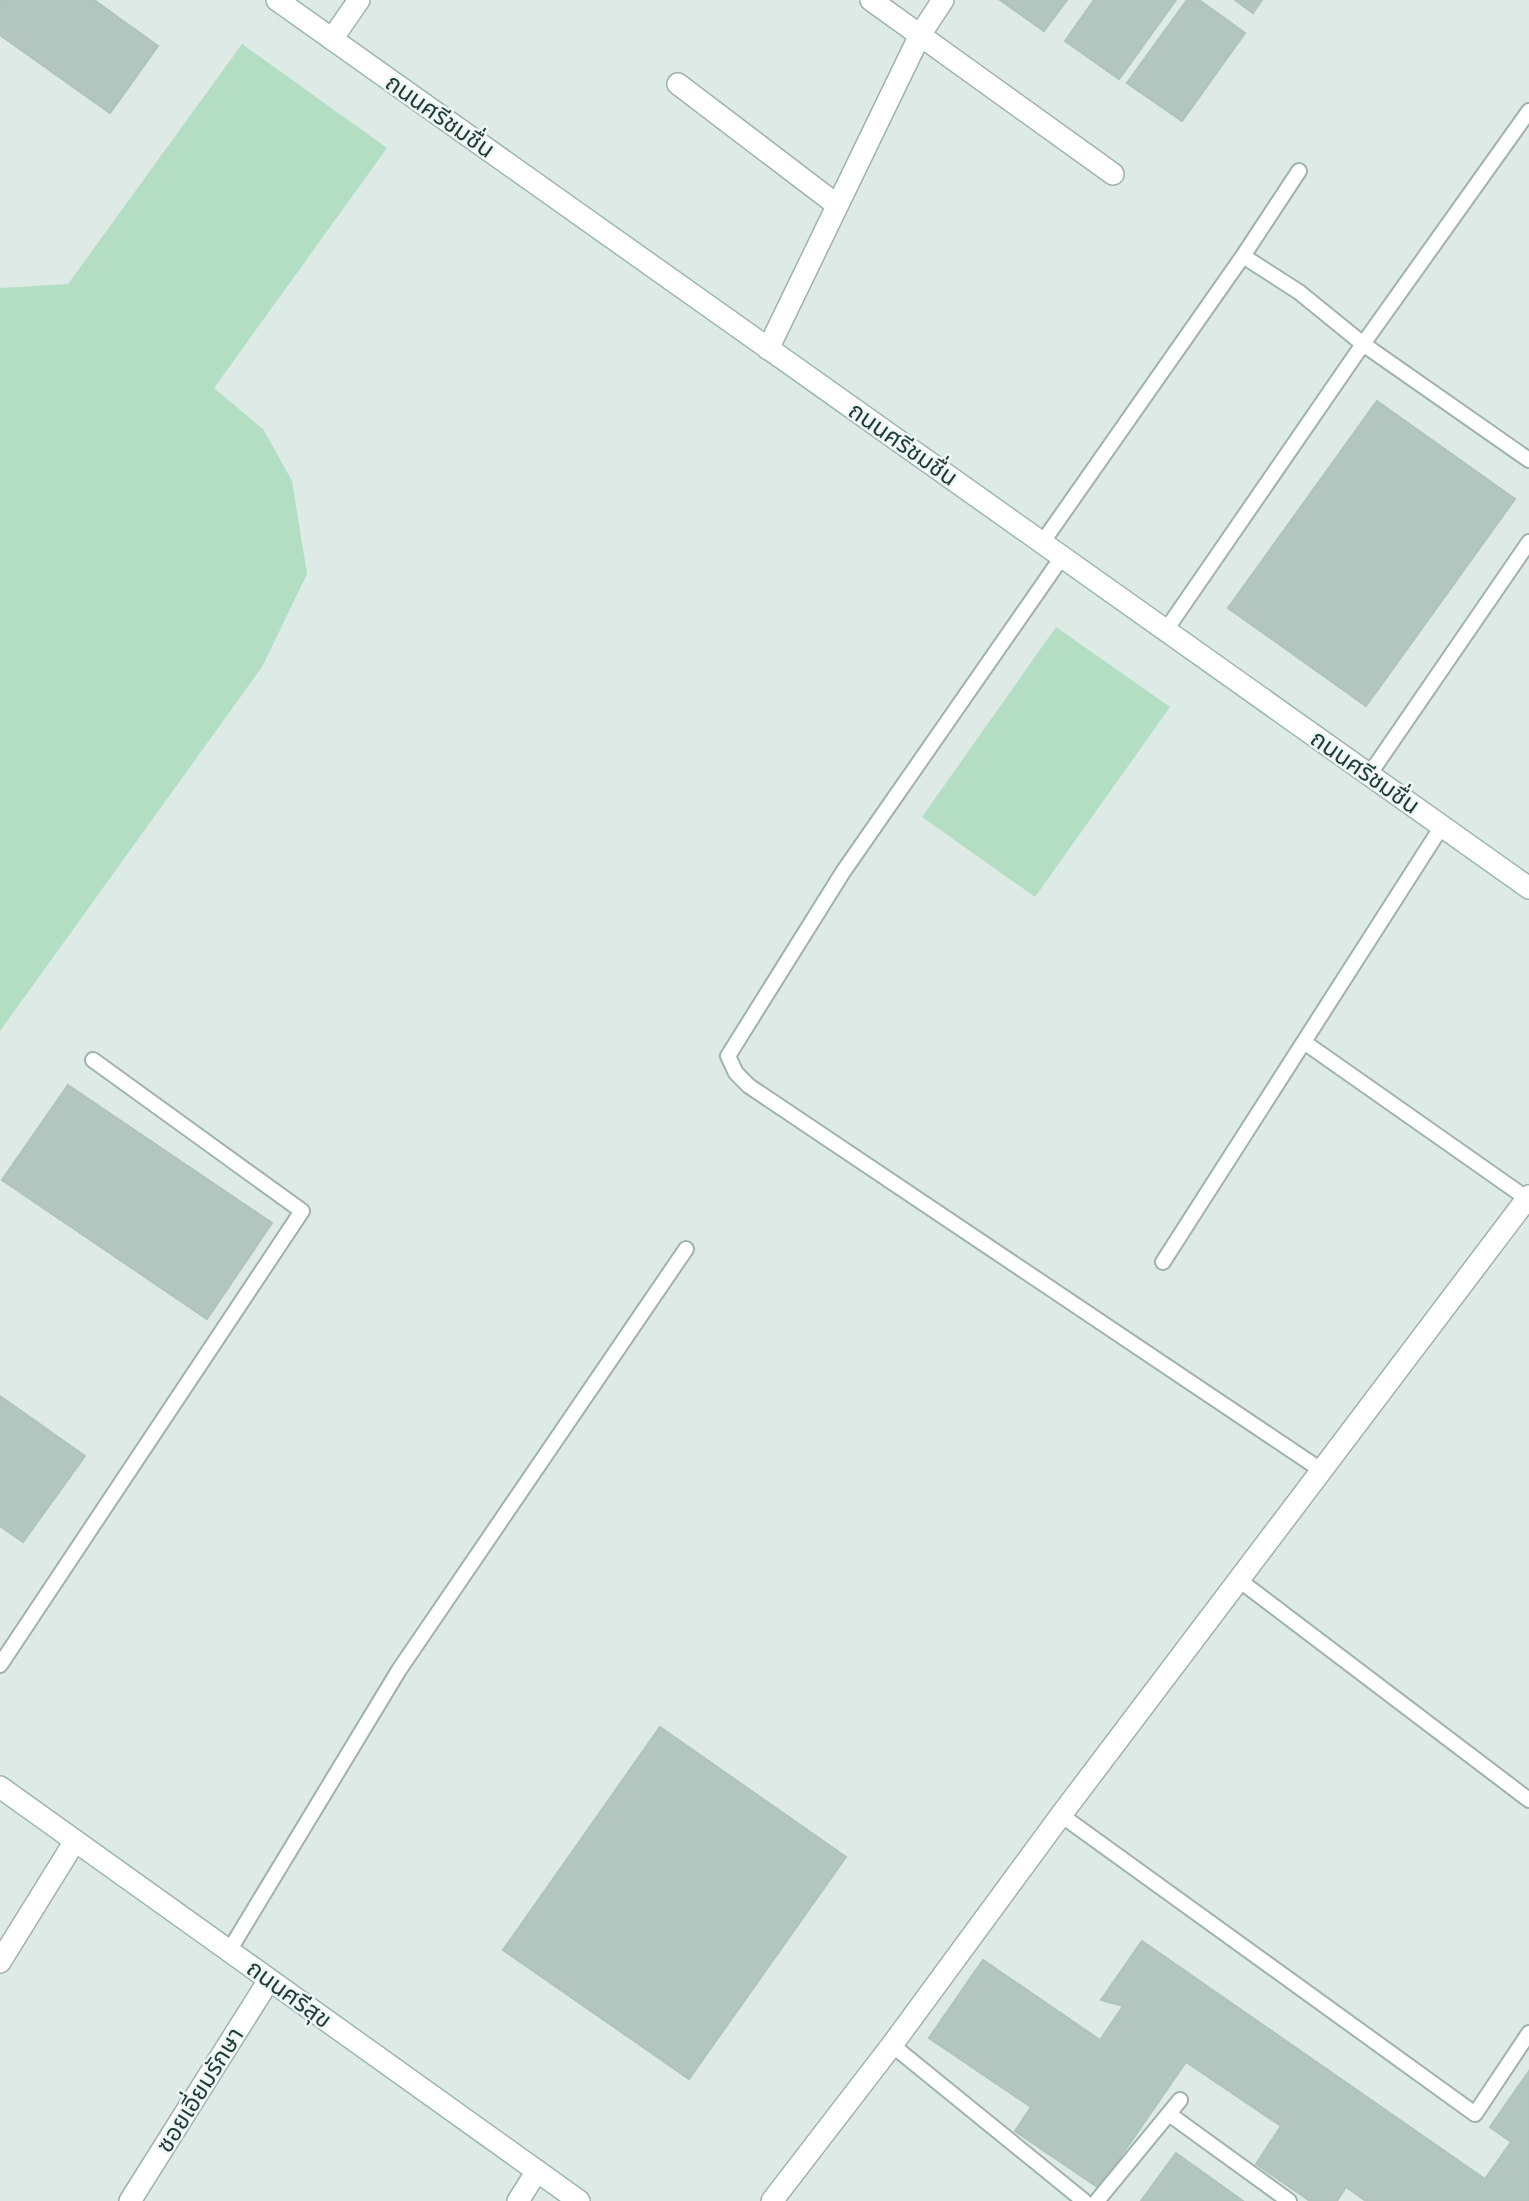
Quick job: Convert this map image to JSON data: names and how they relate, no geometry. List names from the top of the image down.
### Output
{
  "streets": {
    "street": ["ถนนศรีชมชื่น", "ถนนศรีสุข", "ซอยเอี่ยมรักษา"]
  },
  "crossings": [
    ["ถนนศรีสุข", "ซอยเอี่ยมรักษา"]
  ]
}
